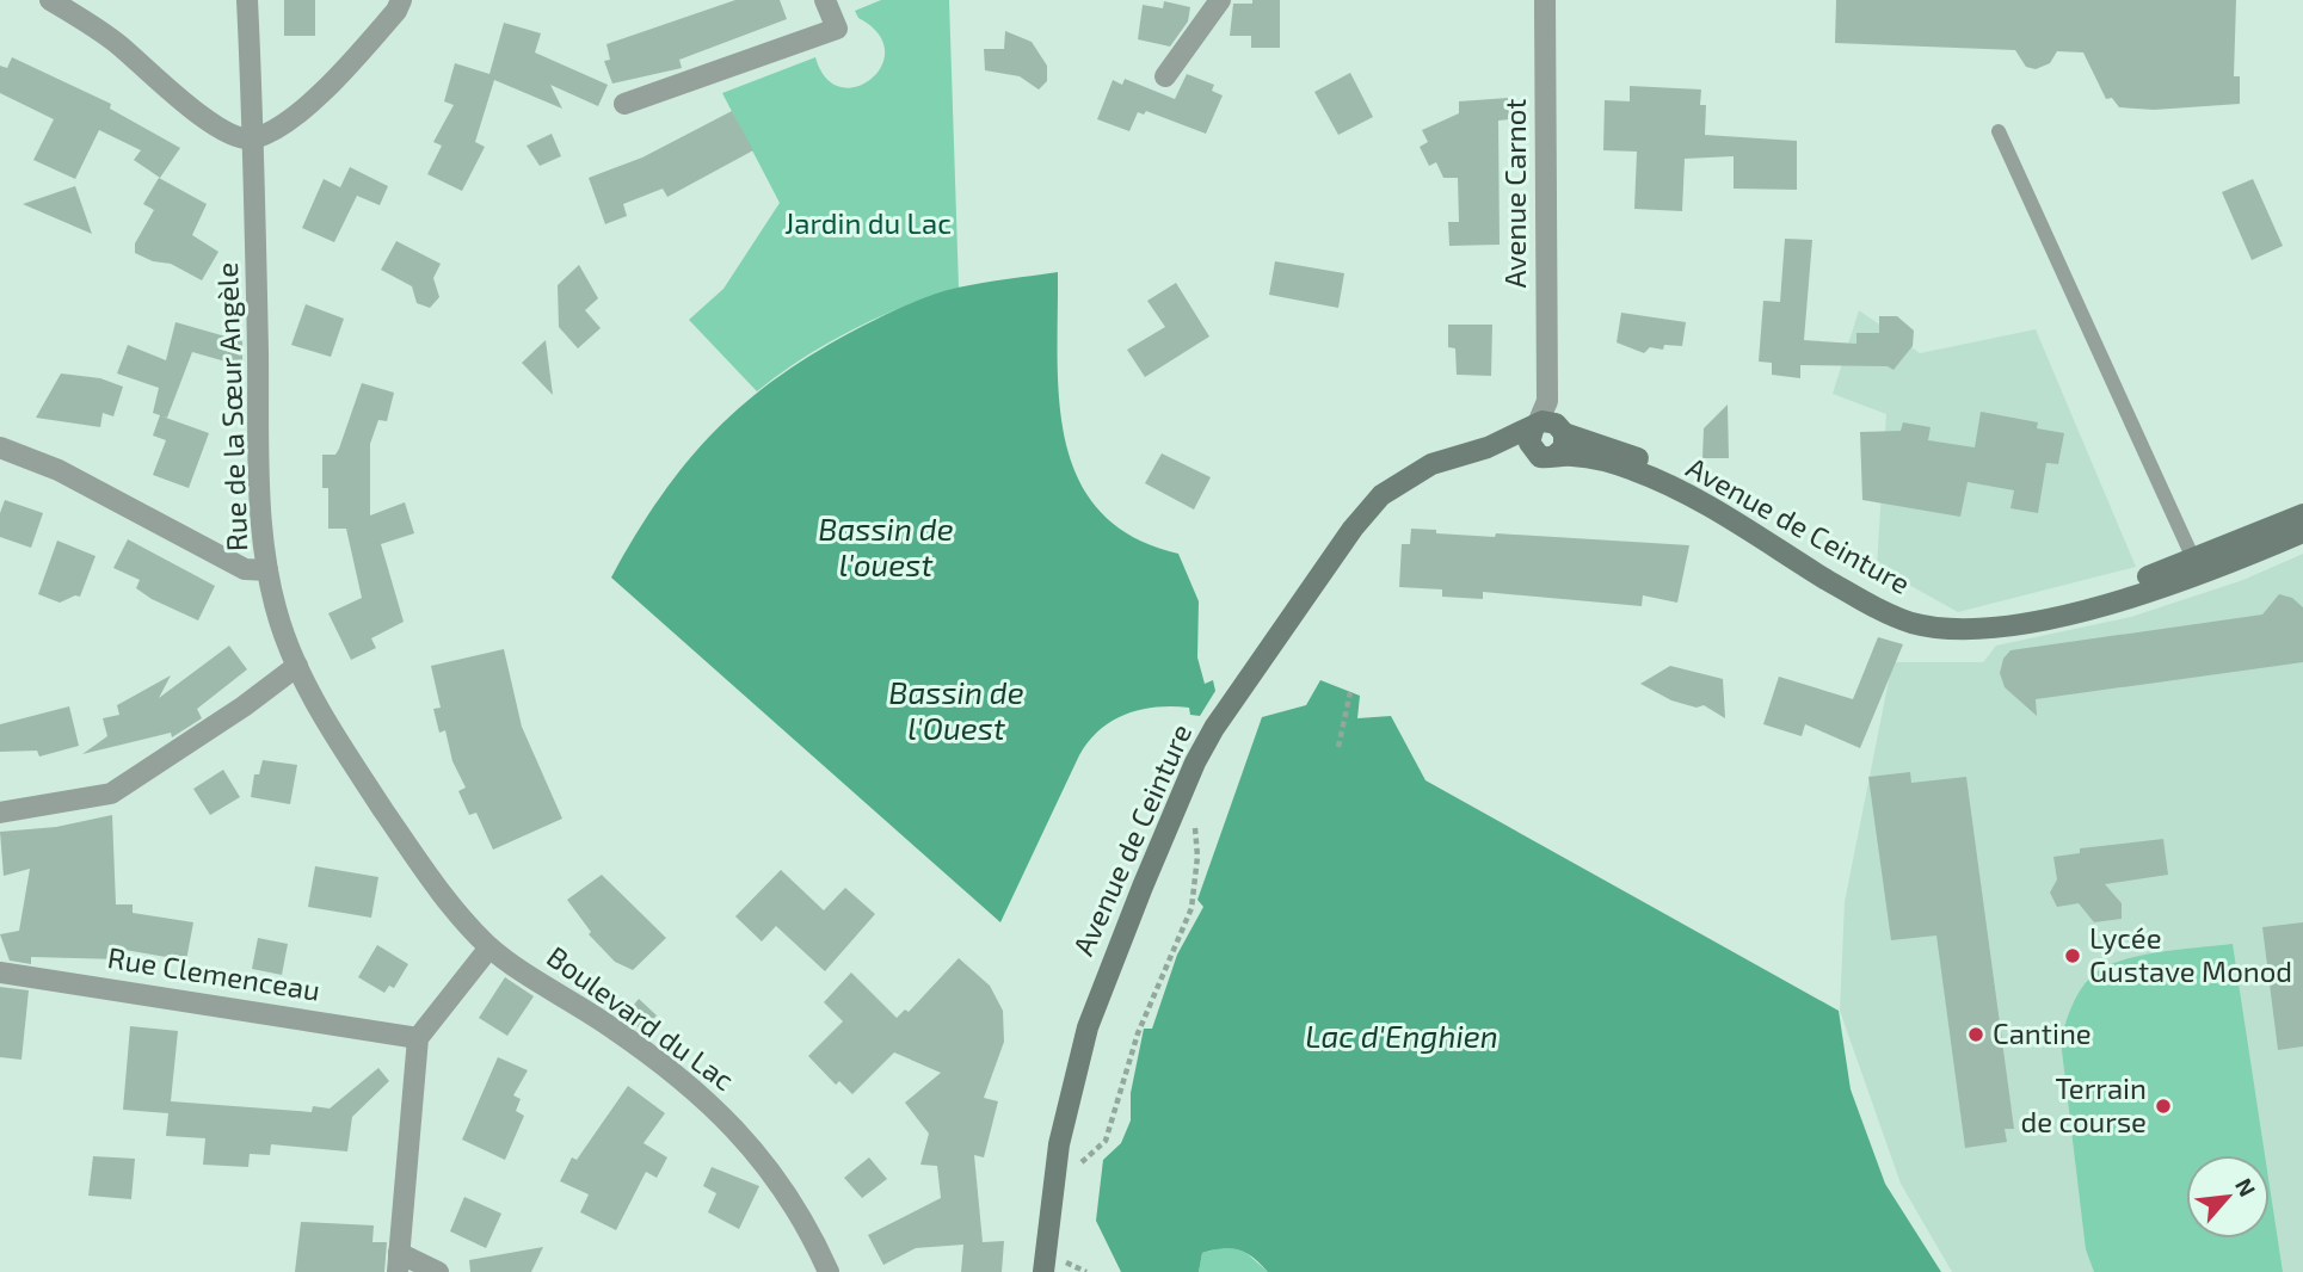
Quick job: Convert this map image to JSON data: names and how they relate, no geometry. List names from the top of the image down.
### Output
{
  "streets": {
    "street": [
      "Avenue Carnot",
      "Rue de la Sœur Angèle",
      "Avenue de Ceinture",
      "Rue Clemenceau",
      "Boulevard du Lac"
    ]
  },
  "crossings": [
    ["Avenue Carnot", "Avenue de Ceinture"],
    ["Rue de la Sœur Angèle", "Boulevard du Lac"]
  ],
  "water": ["Bassin de l'ouest", "Bassin de l'Ouest", "Lac d'Enghien"],
  "parks": ["Jardin du Lac"],
  "places": ["Lycée Gustave Monod", "Cantine", "Terrain de course"],
  "north": "top right"
}
